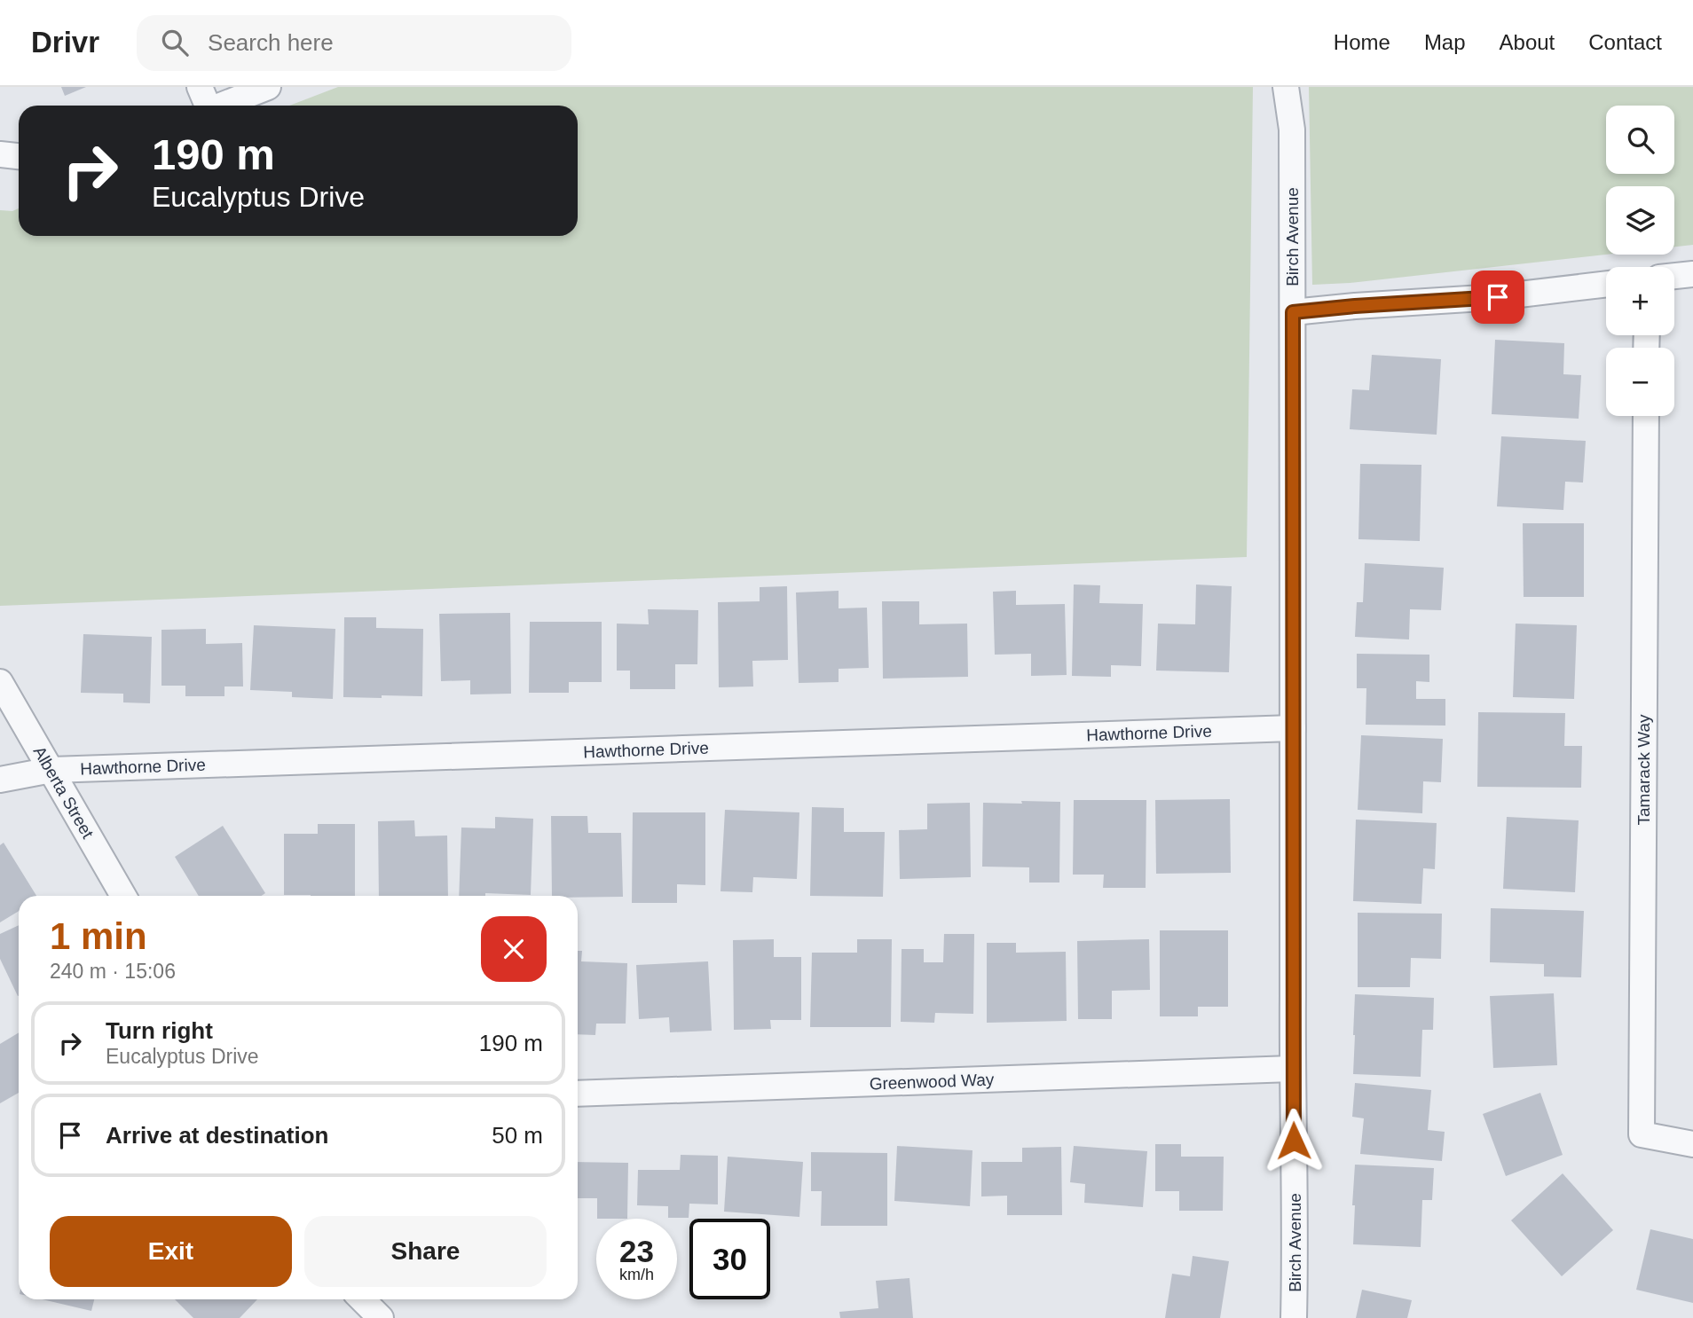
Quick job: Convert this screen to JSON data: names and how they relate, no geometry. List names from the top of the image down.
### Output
{
  "streets": {
    "street": [
      "Birch Avenue",
      "Hawthorne Drive",
      "Tamarack Way",
      "Alberta Street",
      "Greenwood Way"
    ]
  },
  "crossings": [
    ["Birch Avenue", "Hawthorne Drive"],
    ["Birch Avenue", "Greenwood Way"],
    ["Hawthorne Drive", "Alberta Street"]
  ],
  "page": {
    "header": "Drivr",
    "search": "Search here",
    "nav": [
      "Home",
      "Map",
      "About",
      "Contact"
    ],
    "map_buttons": ["+", "−"],
    "turn": ["190 m", "Eucalyptus Drive"],
    "heading": ["1 min", "240 m · 15:06"],
    "list": [
      {
        "name": "Turn right",
        "note": "Eucalyptus Drive",
        "value": "190 m"
      },
      {
        "name": "Arrive at destination",
        "value": "50 m"
      }
    ],
    "buttons": ["Exit", "Share"],
    "speed": "23 km/h",
    "limit": "30"
  }
}
